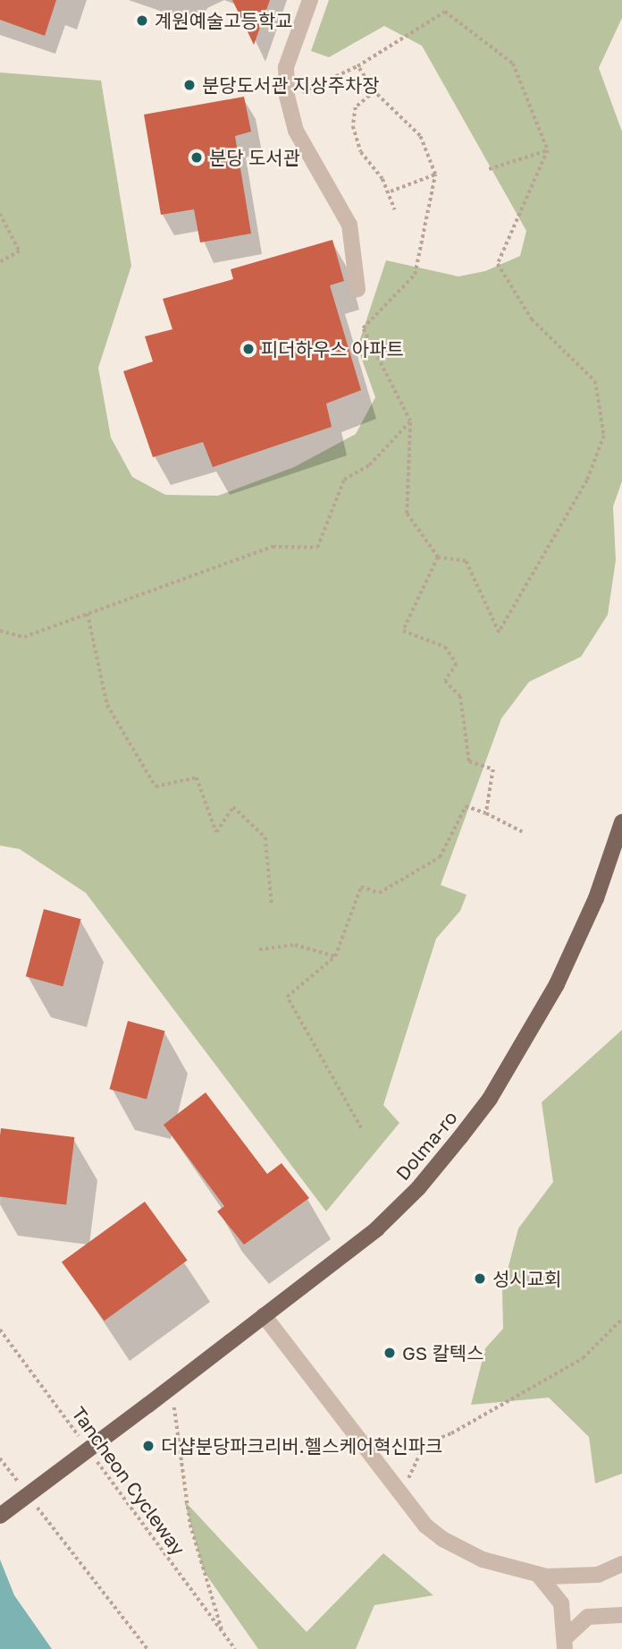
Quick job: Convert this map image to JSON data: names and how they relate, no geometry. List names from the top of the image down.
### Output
{
  "streets": {
    "main road": ["Dolma-ro"],
    "path": ["Tancheon Cycleway"]
  },
  "places": [
    "계원예술고등학교",
    "분당도서관 지상주차장",
    "분당 도서관",
    "피더하우스 아파트",
    "성시교회",
    "GS 칼텍스",
    "더샵분당파크리버.헬스케어혁신파크"
  ]
}
